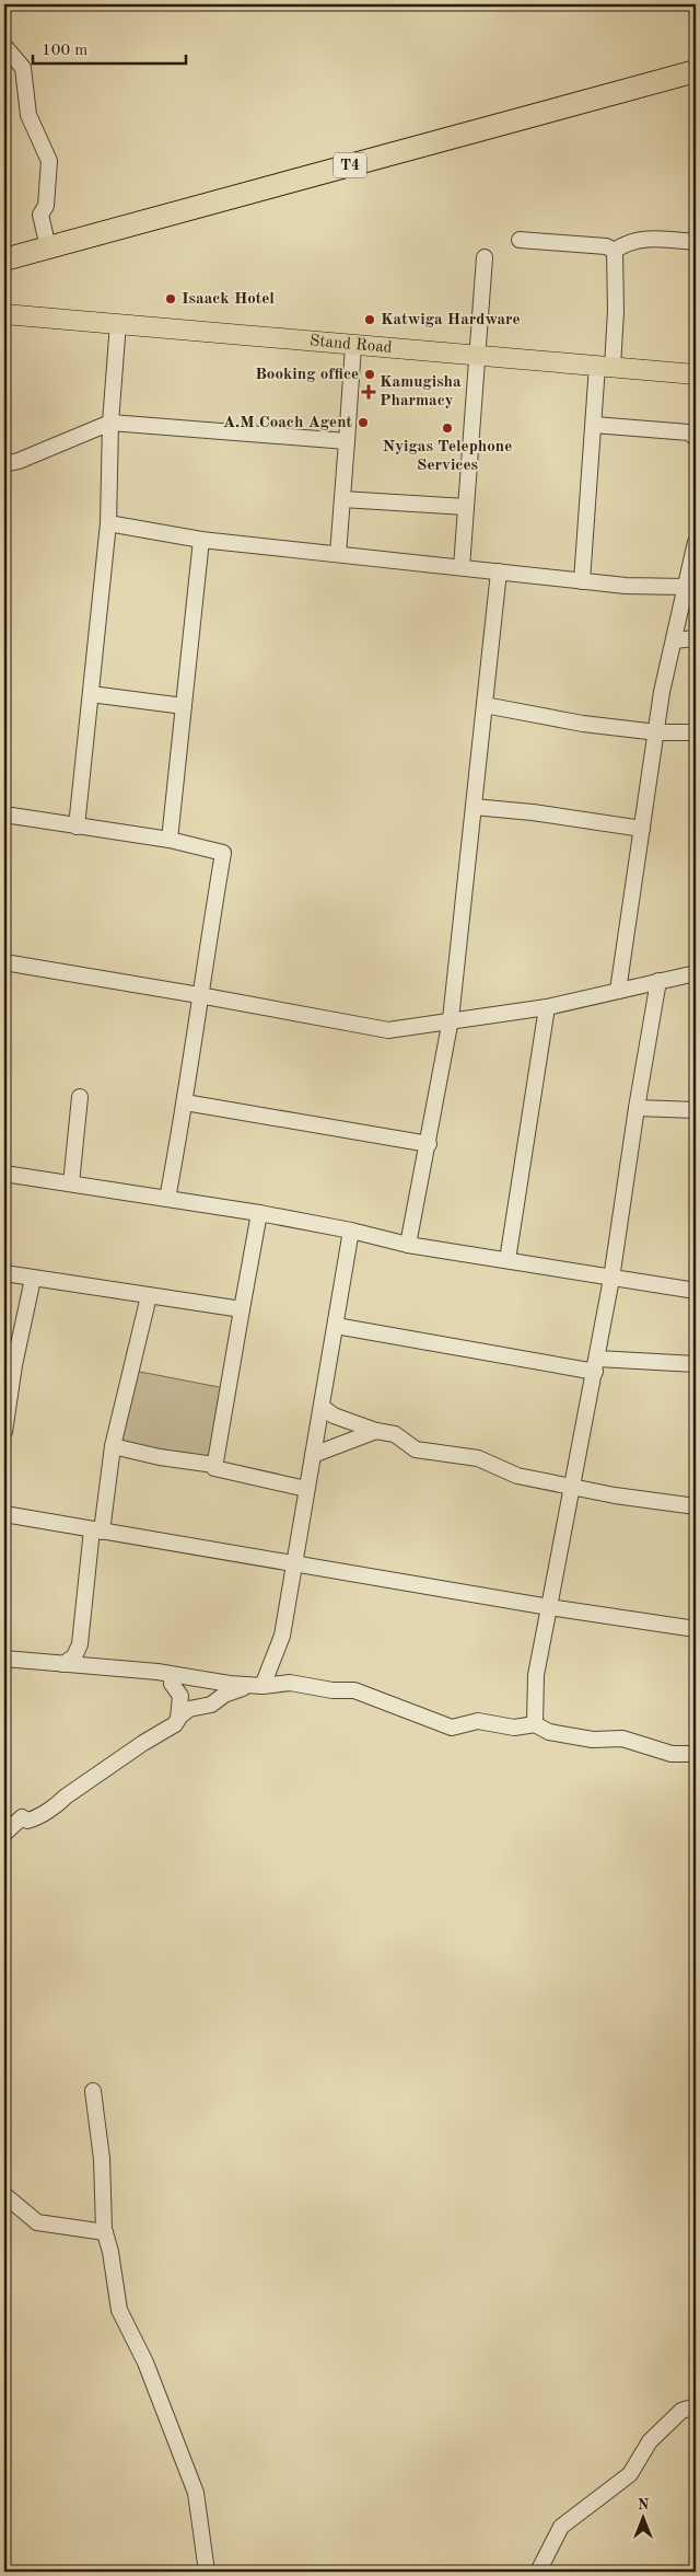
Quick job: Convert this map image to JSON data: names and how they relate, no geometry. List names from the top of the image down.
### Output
{
  "streets": {
    "highway": ["T4"],
    "main road": ["Stand Road"]
  },
  "places": {
    "other": [
      "Isaack Hotel",
      "Katwiga Hardware",
      "Booking office",
      "A.M Coach Agent",
      "Nyigas Telephone Services"
    ],
    "health": ["Kamugisha Pharmacy"]
  },
  "scale_bar": "100 m",
  "north": "top"
}
